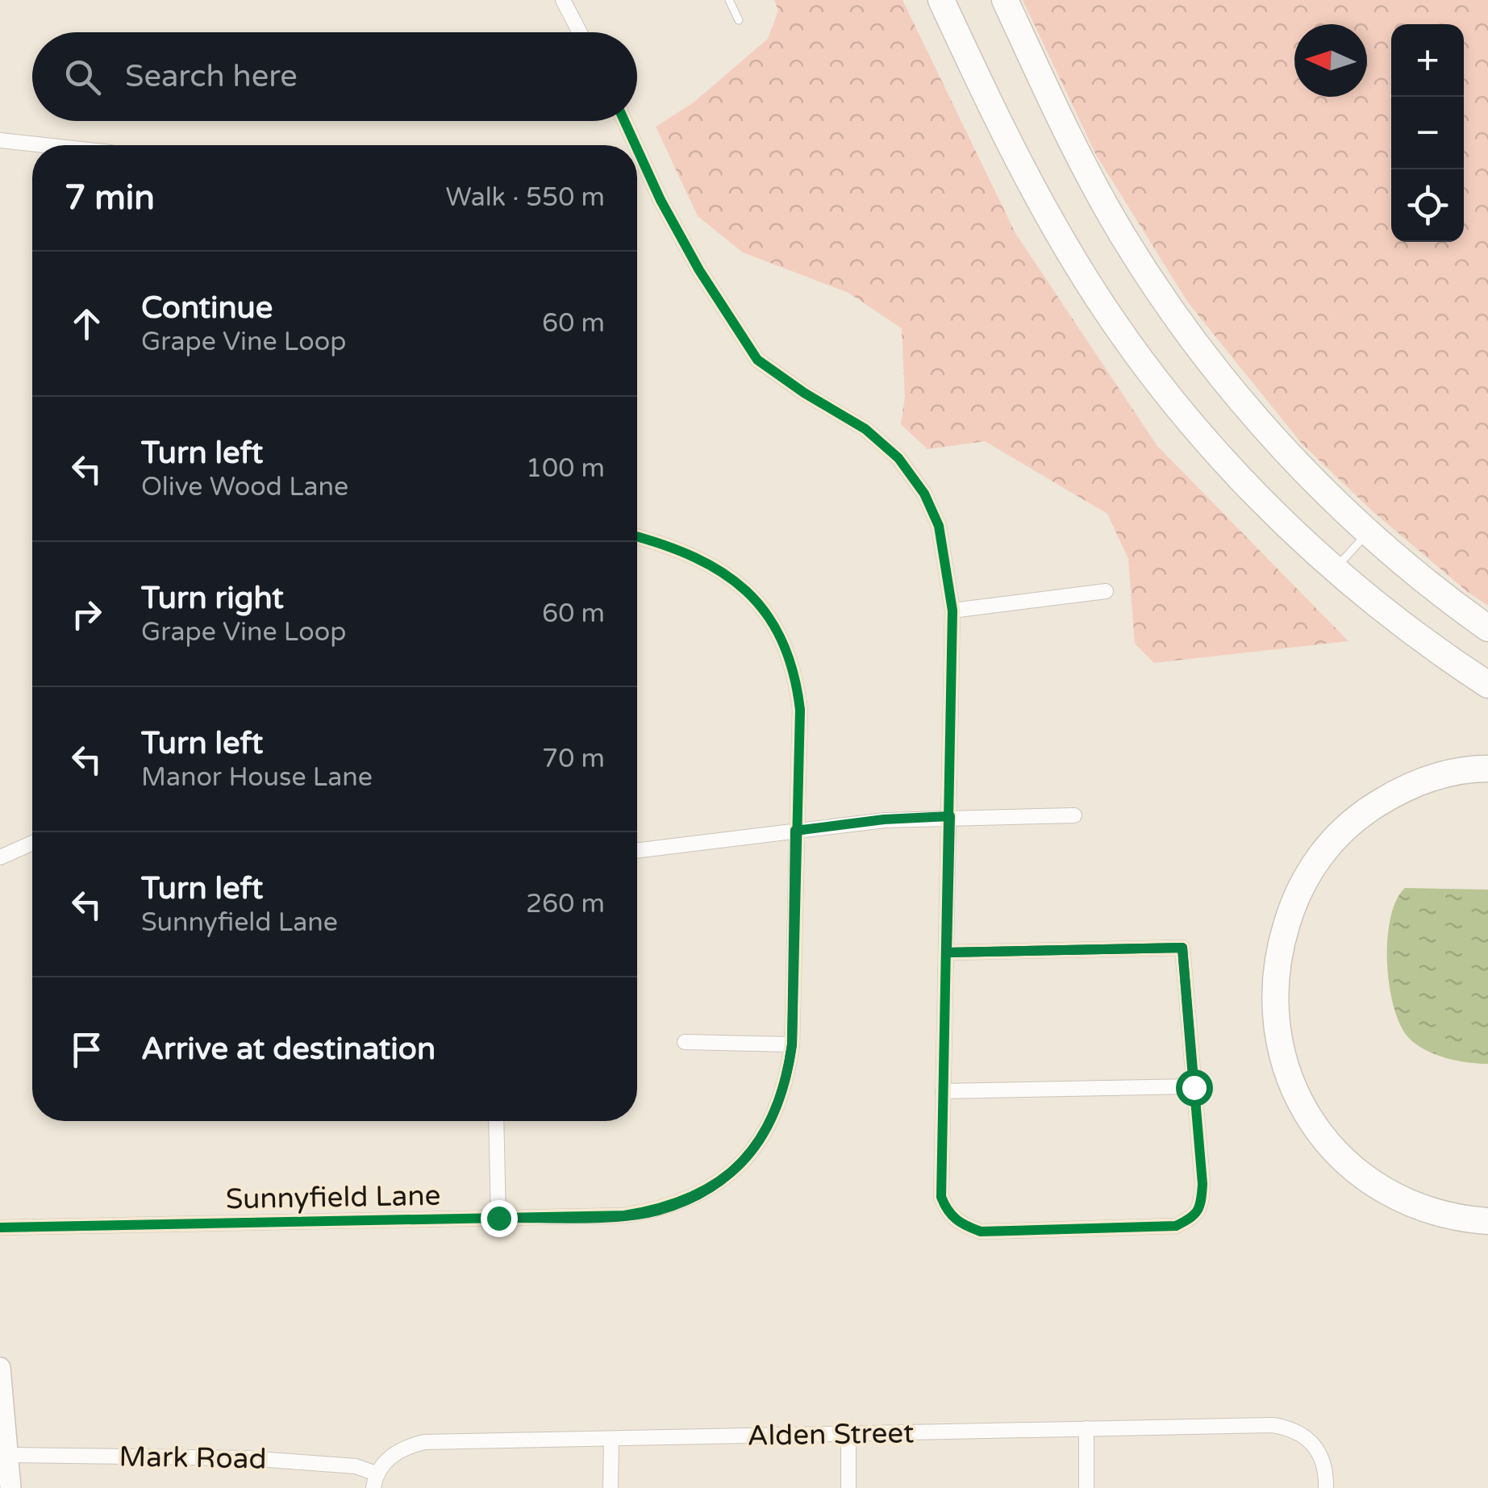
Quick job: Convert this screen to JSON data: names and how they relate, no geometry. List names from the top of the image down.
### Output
{
  "streets": {
    "street": ["Sunnyfield Lane", "Alden Street", "Mark Road"]
  },
  "crossings": [
    ["Alden Street", "Mark Road"]
  ],
  "north": "left",
  "page": {
    "map_buttons": ["+", "−"],
    "search": "Search here",
    "heading": ["7 min", "Walk · 550 m"],
    "list": [
      ["Continue", "Grape Vine Loop", "60 m"],
      ["Turn left", "Olive Wood Lane", "100 m"],
      ["Turn right", "Grape Vine Loop", "60 m"],
      ["Turn left", "Manor House Lane", "70 m"],
      ["Turn left", "Sunnyfield Lane", "260 m"],
      "Arrive at destination"
    ]
  }
}
